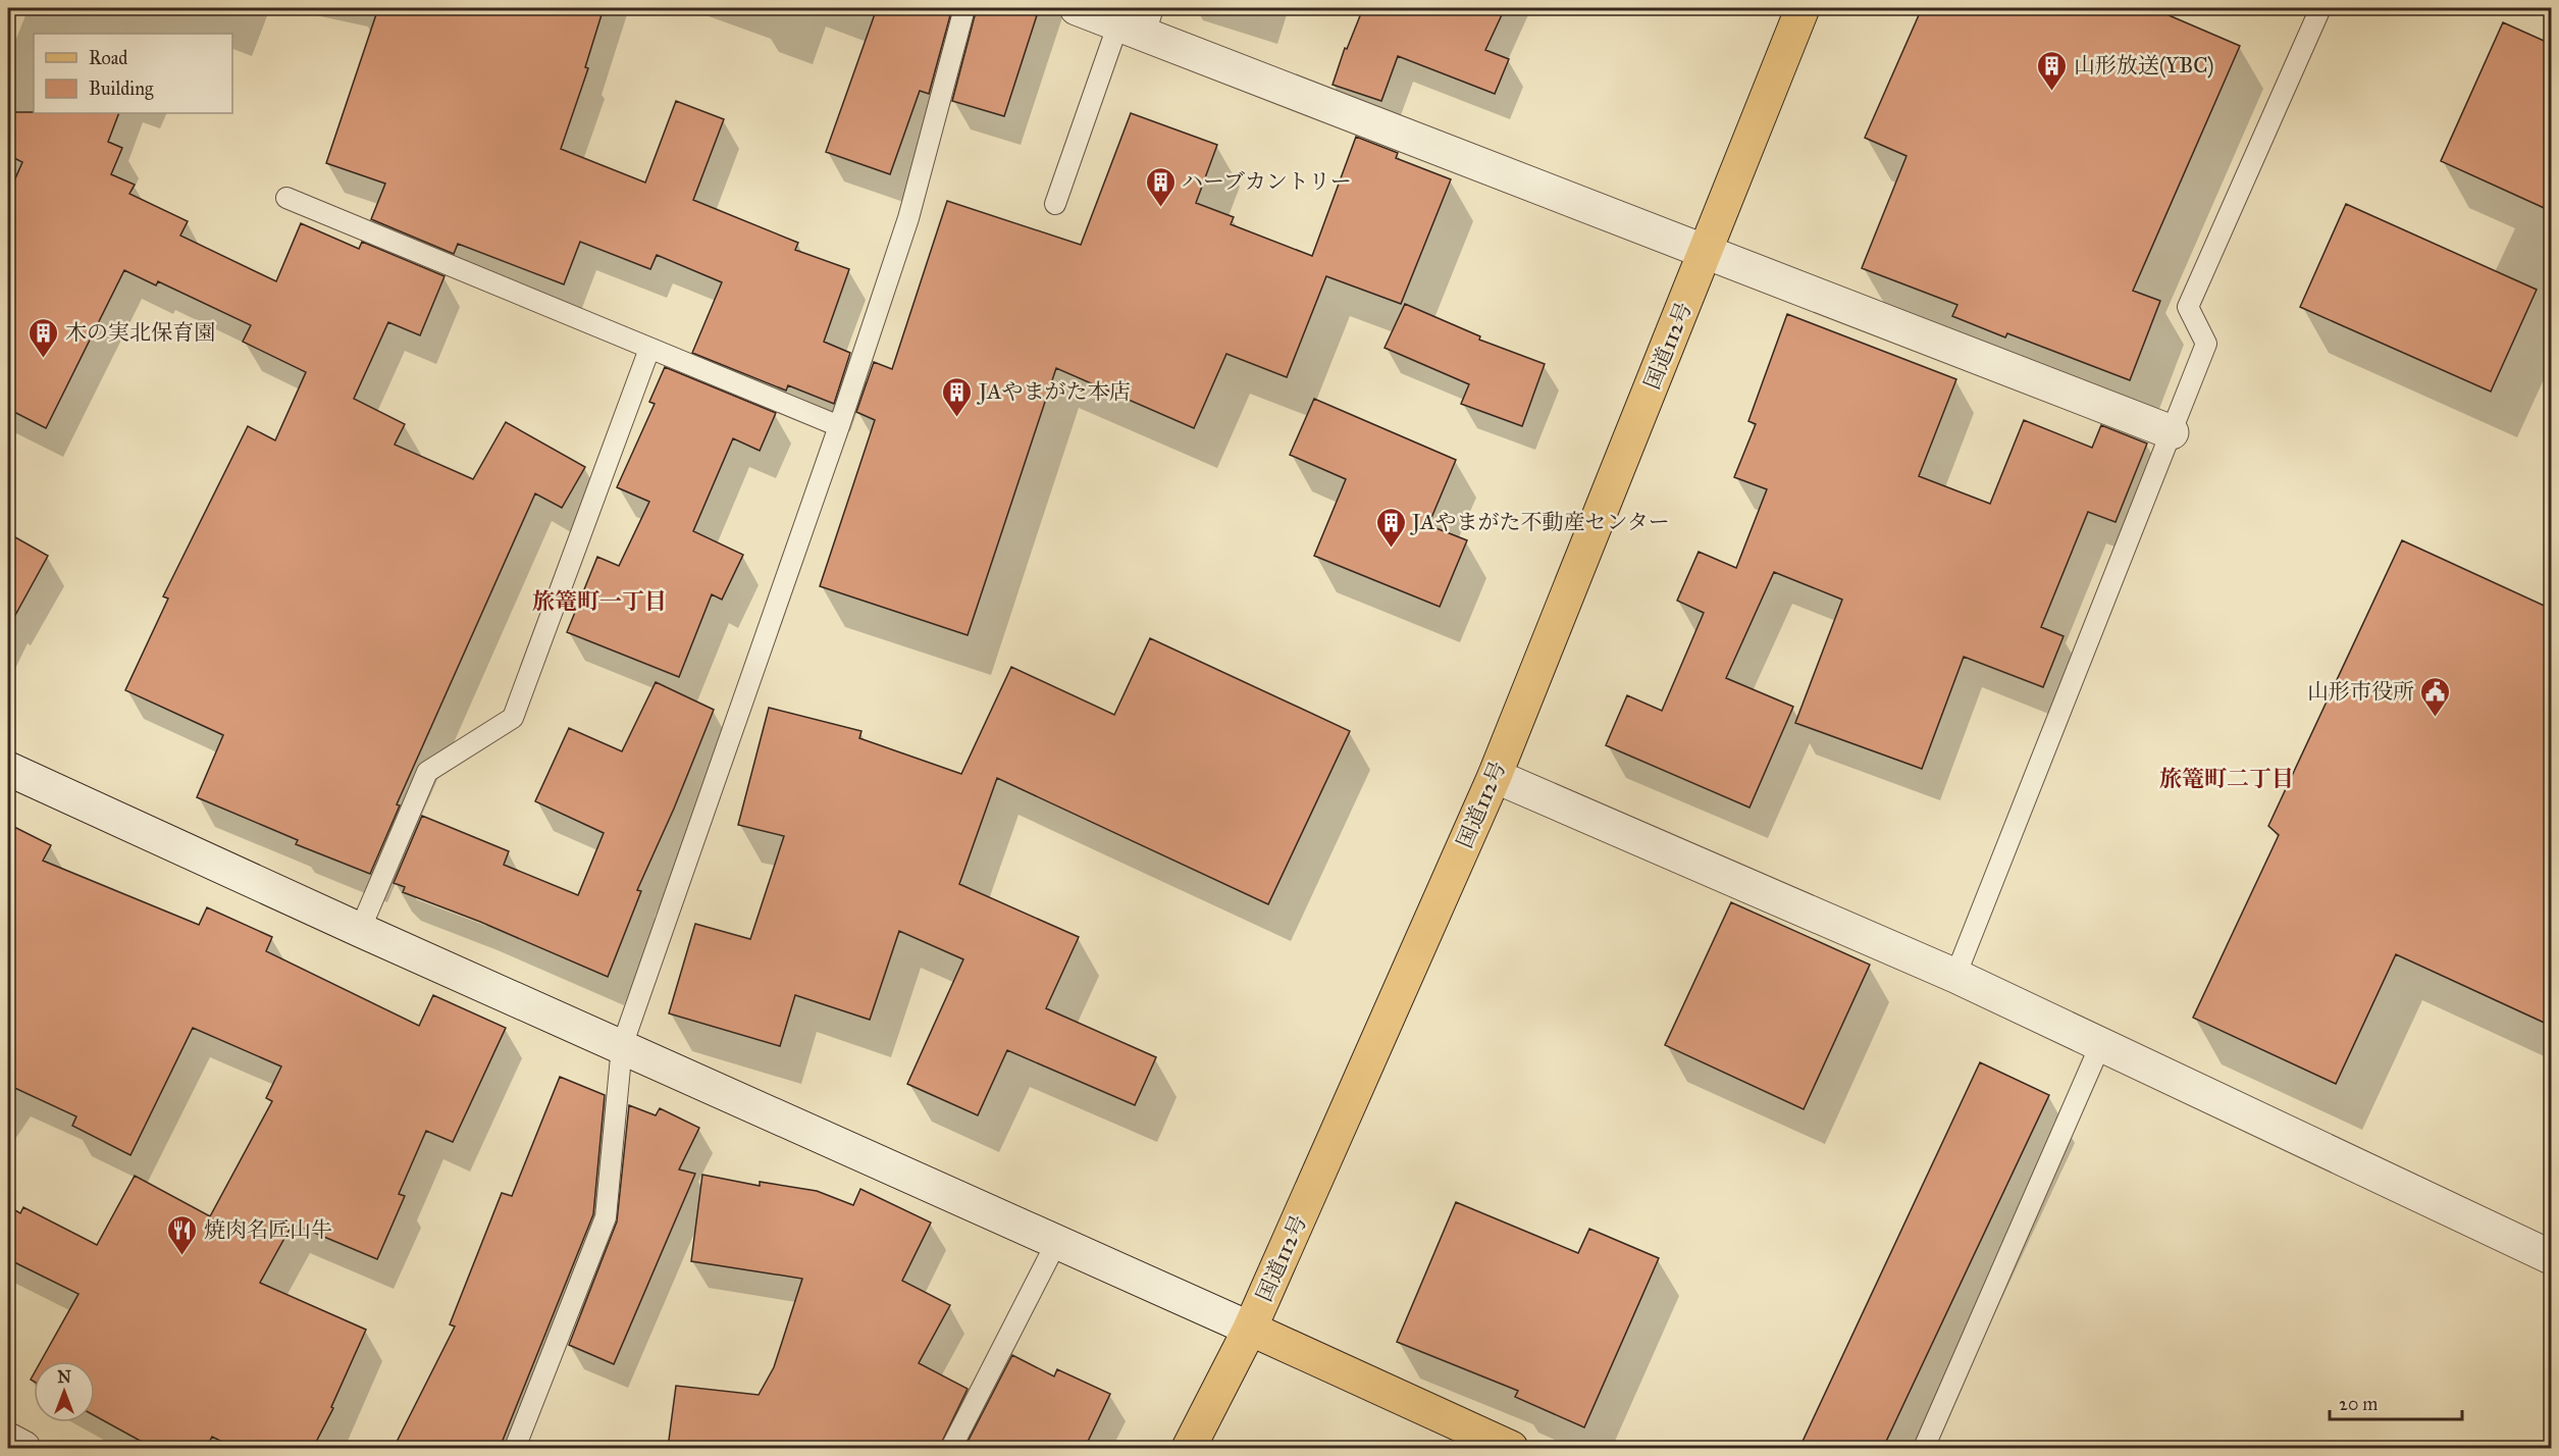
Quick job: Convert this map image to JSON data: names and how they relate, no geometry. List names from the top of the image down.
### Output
{
  "streets": {
    "main road": ["国道112号"]
  },
  "districts": ["旅篭町一丁目", "旅篭町二丁目"],
  "places": {
    "building": [
      "山形放送(YBC)",
      "ハーブカントリー",
      "木の実北保育園",
      "JAやまがた本店",
      "JAやまがた不動産センター"
    ],
    "public building": ["山形市役所"],
    "restaurant": ["焼肉名匠山牛"]
  },
  "legend": ["Road", "Building"],
  "scale_bar": "20 m",
  "north": "top"
}
